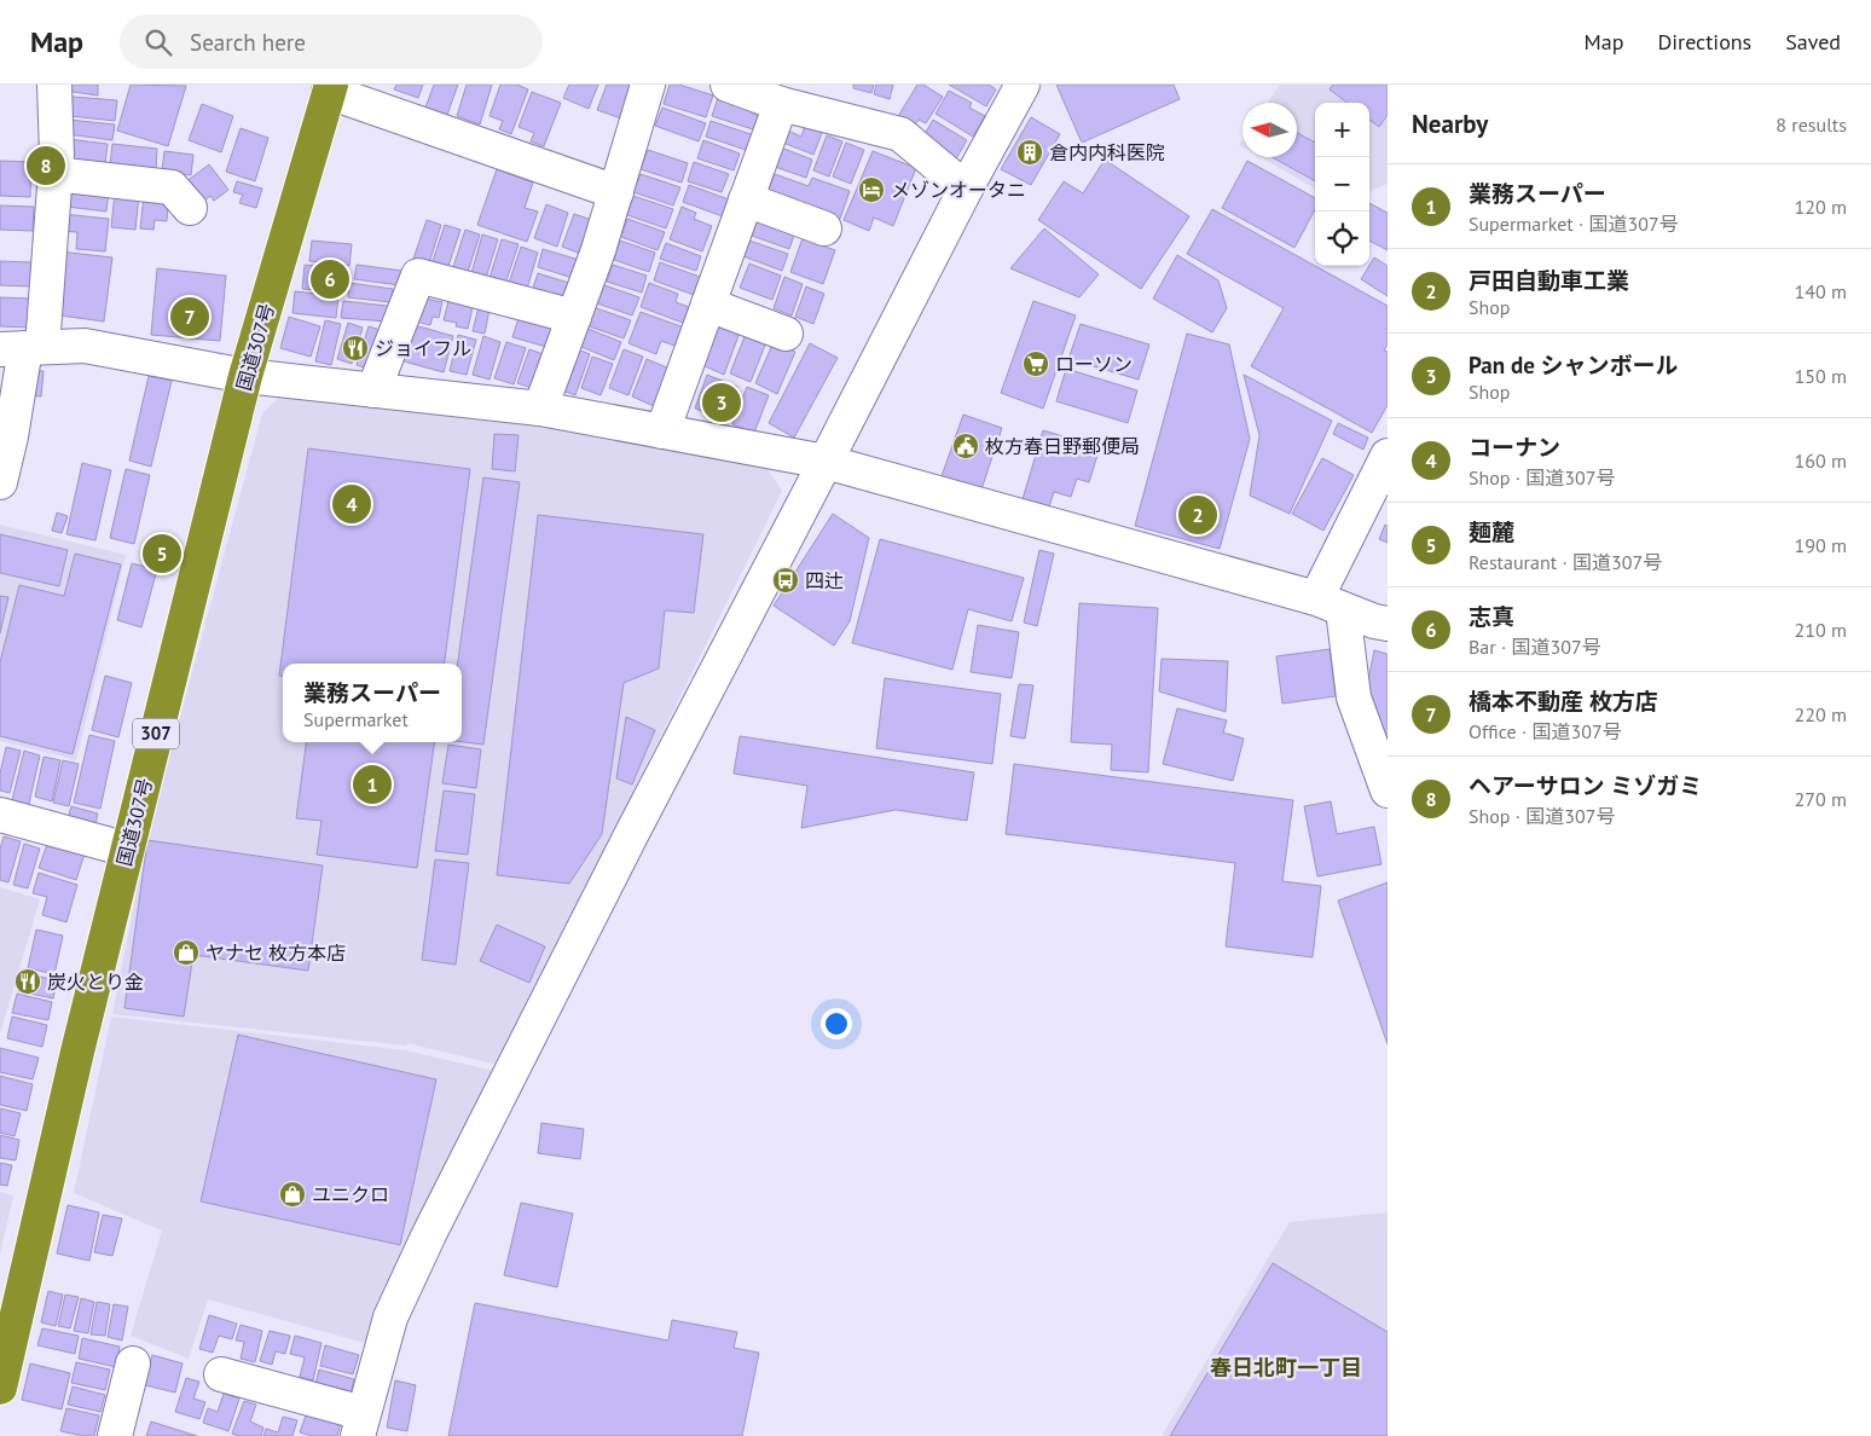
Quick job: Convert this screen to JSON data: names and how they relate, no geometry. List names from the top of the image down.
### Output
{
  "streets": {
    "highway": ["国道307号", "307"]
  },
  "districts": ["春日北町一丁目"],
  "places": {
    "building": ["倉内内科医院"],
    "hotel": ["メゾンオータニ"],
    "restaurant": ["ジョイフル", "炭火とり金"],
    "supermarket": ["ローソン"],
    "public building": ["枚方春日野郵便局"],
    "bus stop": ["四辻"],
    "shop": ["ヤナセ 枚方本店", "ユニクロ"]
  },
  "north": "left",
  "page": {
    "header": "Map",
    "search": "Search here",
    "nav": ["Map", "Directions", "Saved"],
    "heading": ["Nearby", "8 results"],
    "map_buttons": ["+", "−"],
    "pins": [
      "8",
      "6",
      "7",
      "3",
      "4",
      "2",
      "5",
      "1"
    ],
    "list": [
      {
        "mark": "1",
        "name": "業務スーパー",
        "note": "Supermarket · 国道307号",
        "value": "120 m"
      },
      {
        "mark": "2",
        "name": "戸田自動車工業",
        "note": "Shop",
        "value": "140 m"
      },
      {
        "mark": "3",
        "name": "Pan de シャンボール",
        "note": "Shop",
        "value": "150 m"
      },
      {
        "mark": "4",
        "name": "コーナン",
        "note": "Shop · 国道307号",
        "value": "160 m"
      },
      {
        "mark": "5",
        "name": "麺麓",
        "note": "Restaurant · 国道307号",
        "value": "190 m"
      },
      {
        "mark": "6",
        "name": "志真",
        "note": "Bar · 国道307号",
        "value": "210 m"
      },
      {
        "mark": "7",
        "name": "橋本不動産 枚方店",
        "note": "Office · 国道307号",
        "value": "220 m"
      },
      {
        "mark": "8",
        "name": "ヘアーサロン ミゾガミ",
        "note": "Shop · 国道307号",
        "value": "270 m"
      }
    ],
    "popup": ["業務スーパー", "Supermarket"]
  }
}
